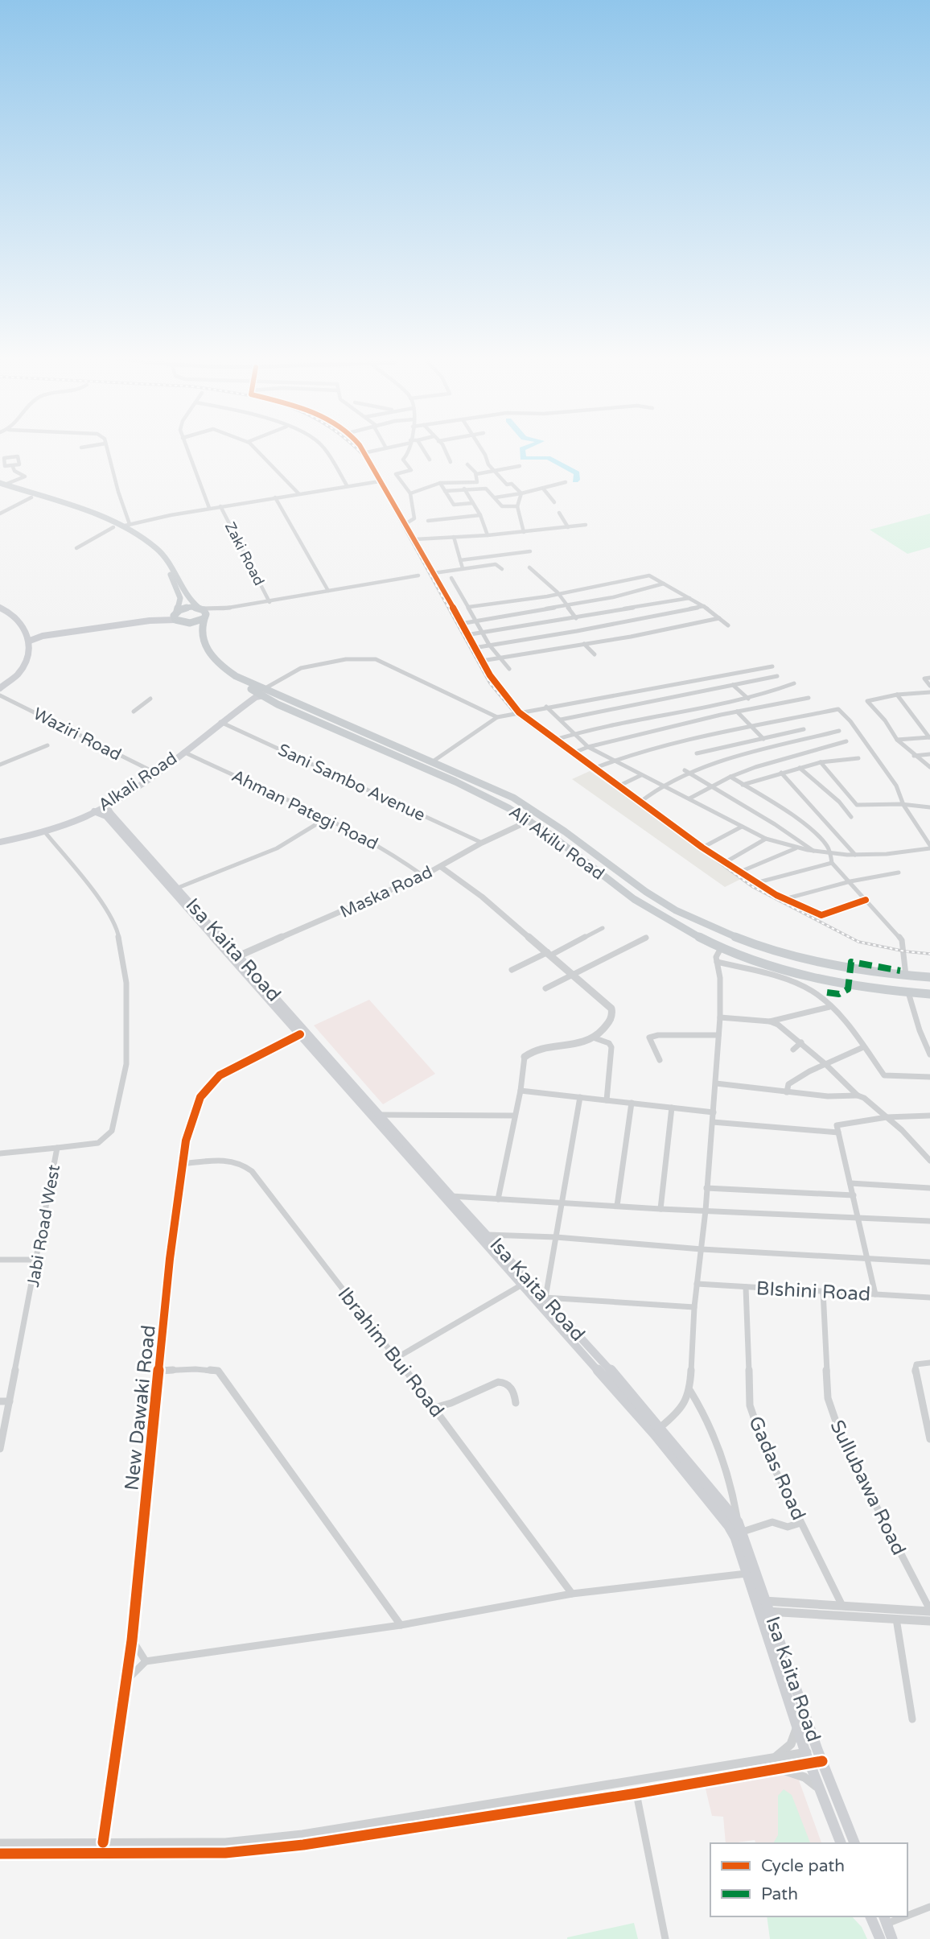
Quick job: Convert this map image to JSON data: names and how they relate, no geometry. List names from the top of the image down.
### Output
{
  "streets": {
    "main road": ["Alkali Road", "Ali Akilu Road", "Isa Kaita Road"],
    "street": [
      "Zaki Road",
      "Waziri Road",
      "Sani Sambo Avenue",
      "Ahman Pategi Road",
      "Maska Road",
      "Jabi Road West",
      "BIshini Road",
      "Ibrahim Bui Road",
      "New Dawaki Road",
      "Gadas Road",
      "Sullubawa Road"
    ]
  },
  "crossings": [
    ["Waziri Road", "Alkali Road"],
    ["Alkali Road", "Sani Sambo Avenue"],
    ["Alkali Road", "Ahman Pategi Road"],
    ["Alkali Road", "Ali Akilu Road"],
    ["Alkali Road", "Isa Kaita Road"],
    ["Alkali Road", "Jabi Road West"],
    ["Sani Sambo Avenue", "Maska Road"],
    ["Ahman Pategi Road", "Maska Road"],
    ["Ali Akilu Road", "Maska Road"],
    ["Maska Road", "Isa Kaita Road"],
    ["Isa Kaita Road", "New Dawaki Road"],
    ["BIshini Road", "Gadas Road"],
    ["BIshini Road", "Sullubawa Road"],
    ["Ibrahim Bui Road", "New Dawaki Road"]
  ],
  "legend": ["Cycle path", "Path"]
}
